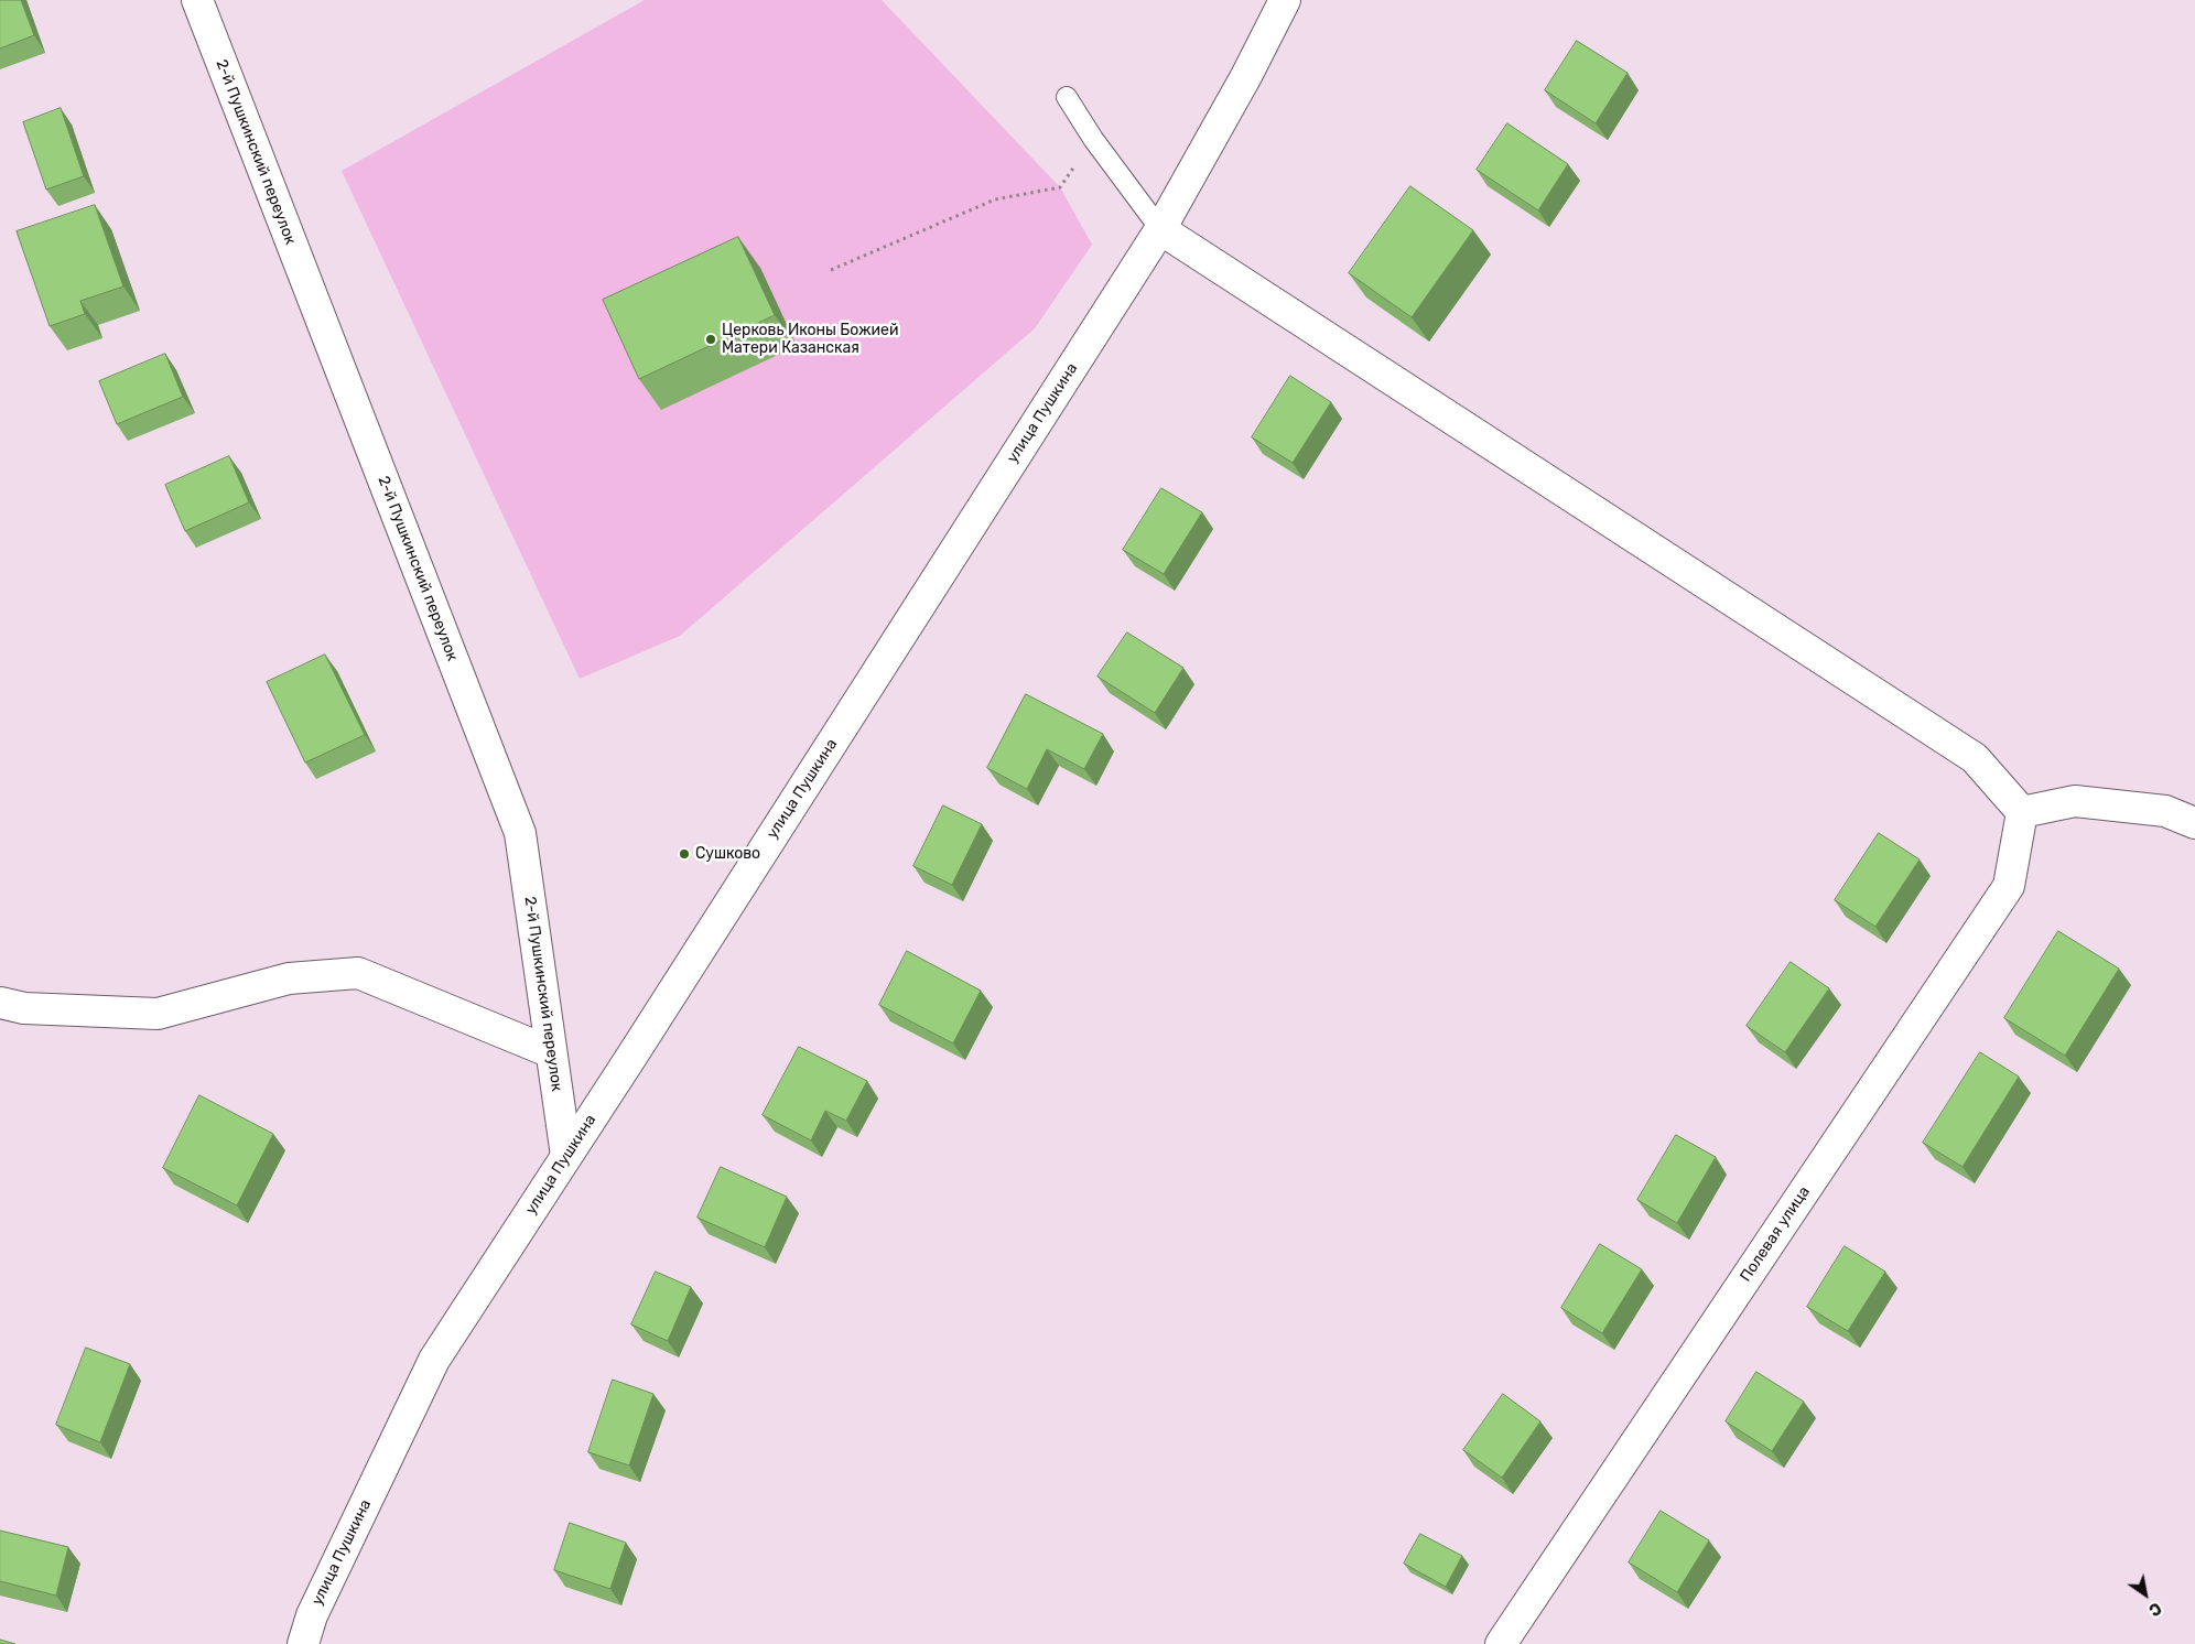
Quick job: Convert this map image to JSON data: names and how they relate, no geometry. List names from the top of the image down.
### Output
{
  "streets": {
    "street": ["2-й Пушкинский переулок", "улица Пушкина", "Полевая улица"]
  },
  "crossings": [
    ["2-й Пушкинский переулок", "улица Пушкина"]
  ],
  "places": ["Церковь Иконы Божией Матери Казанская", "Сушково"],
  "north": "bottom right"
}
